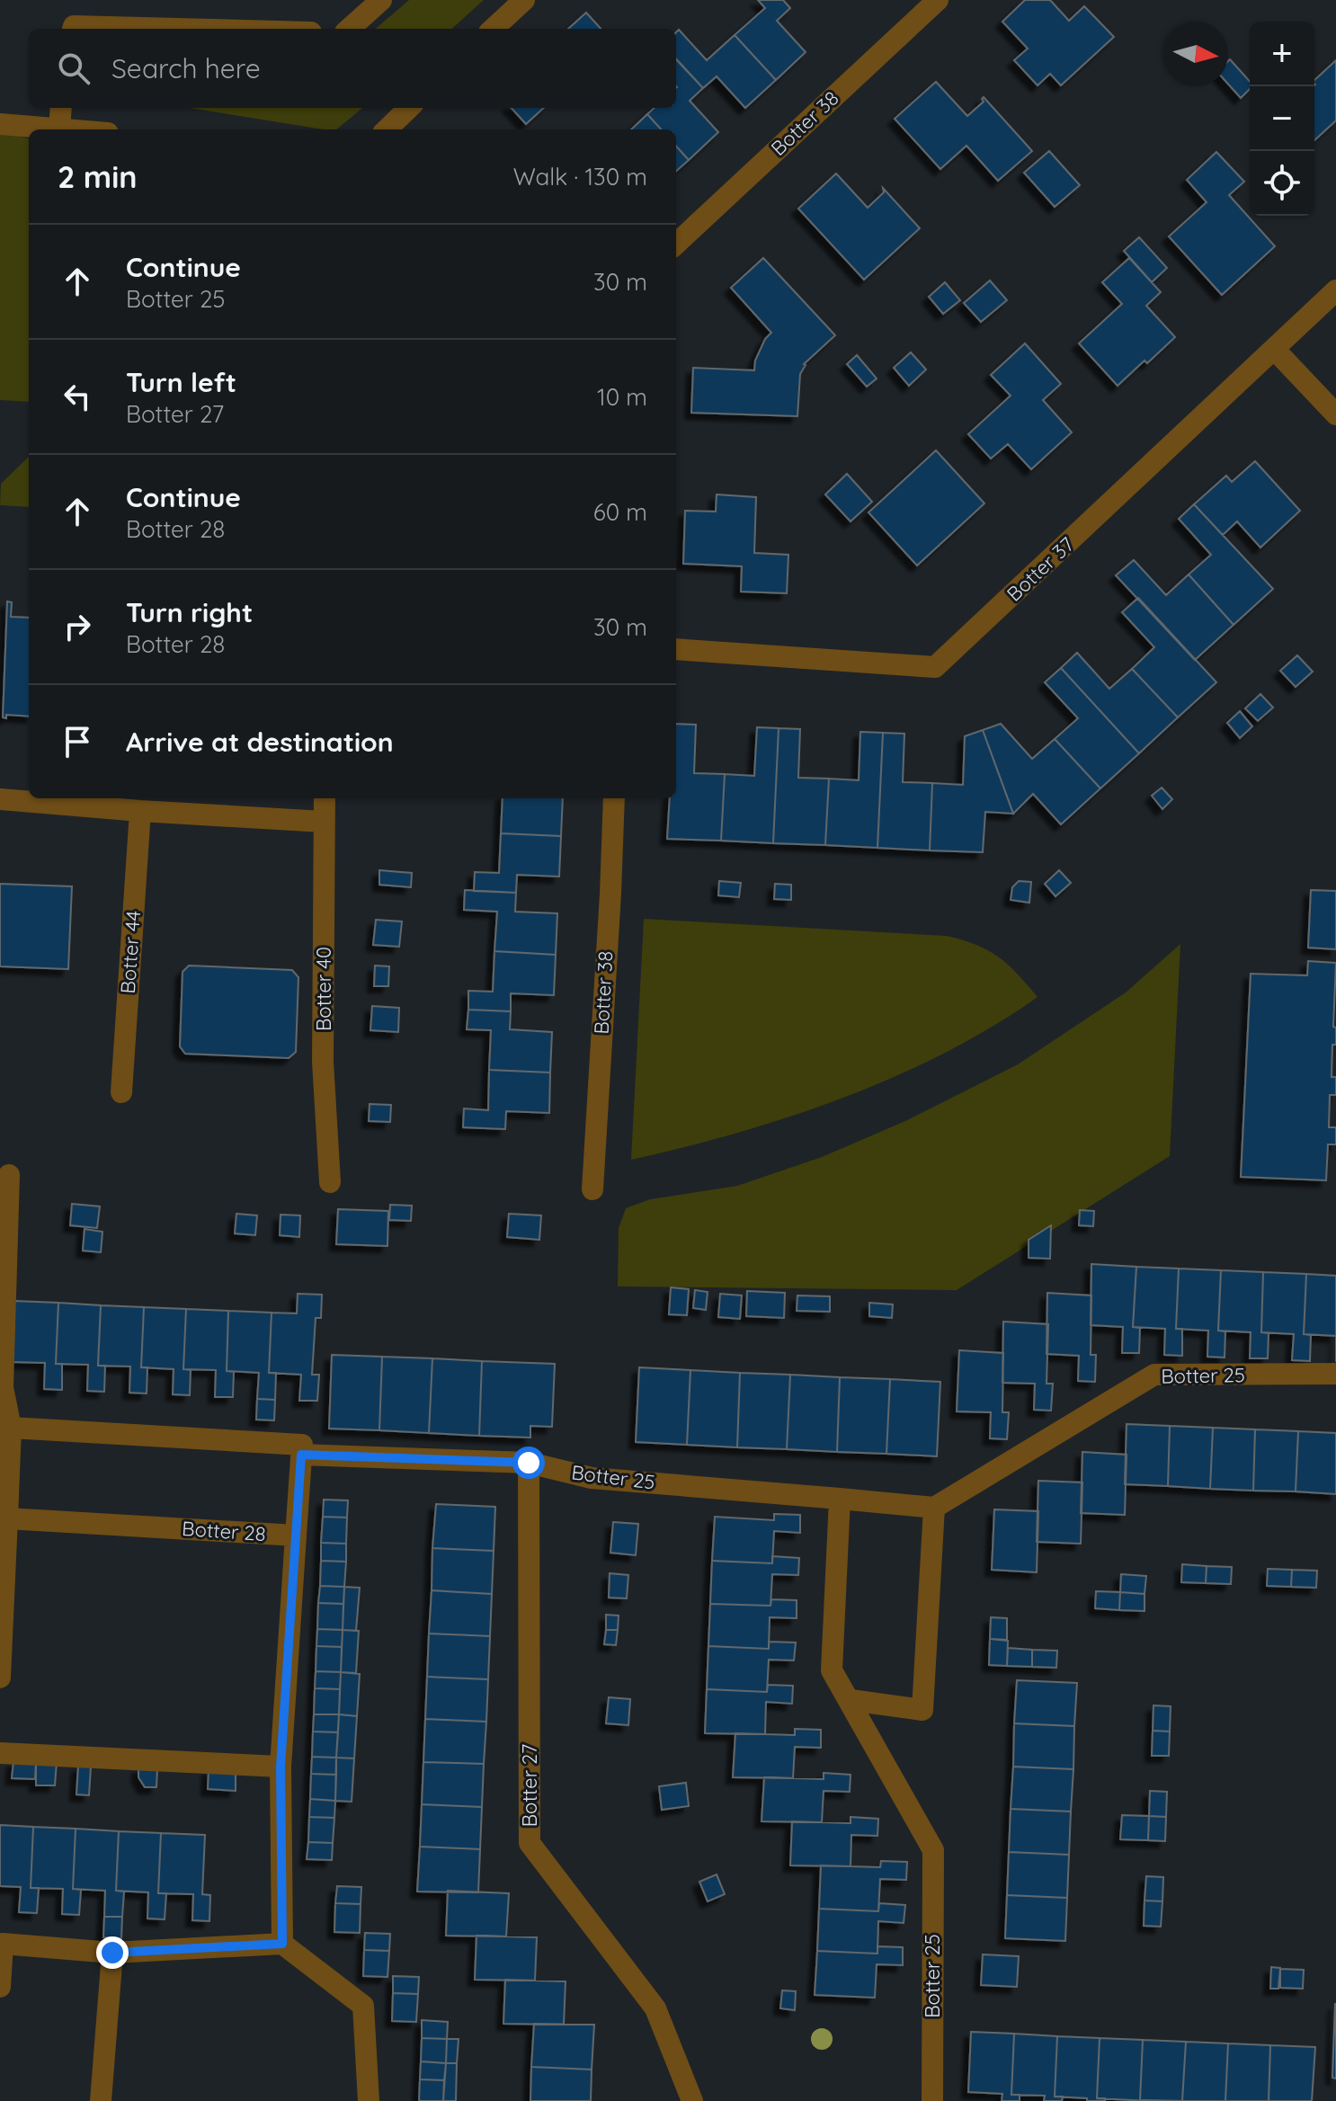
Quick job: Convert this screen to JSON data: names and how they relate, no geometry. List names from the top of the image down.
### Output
{
  "streets": {
    "street": [
      "Botter 38",
      "Botter 37",
      "Botter 44",
      "Botter 40",
      "Botter 25",
      "Botter 28",
      "Botter 27"
    ]
  },
  "crossings": [
    ["Botter 25", "Botter 27"]
  ],
  "north": "right",
  "page": {
    "map_buttons": ["+", "−"],
    "search": "Search here",
    "heading": ["2 min", "Walk · 130 m"],
    "list": [
      ["Continue", "Botter 25", "30 m"],
      ["Turn left", "Botter 27", "10 m"],
      ["Continue", "Botter 28", "60 m"],
      ["Turn right", "Botter 28", "30 m"],
      "Arrive at destination"
    ]
  }
}
